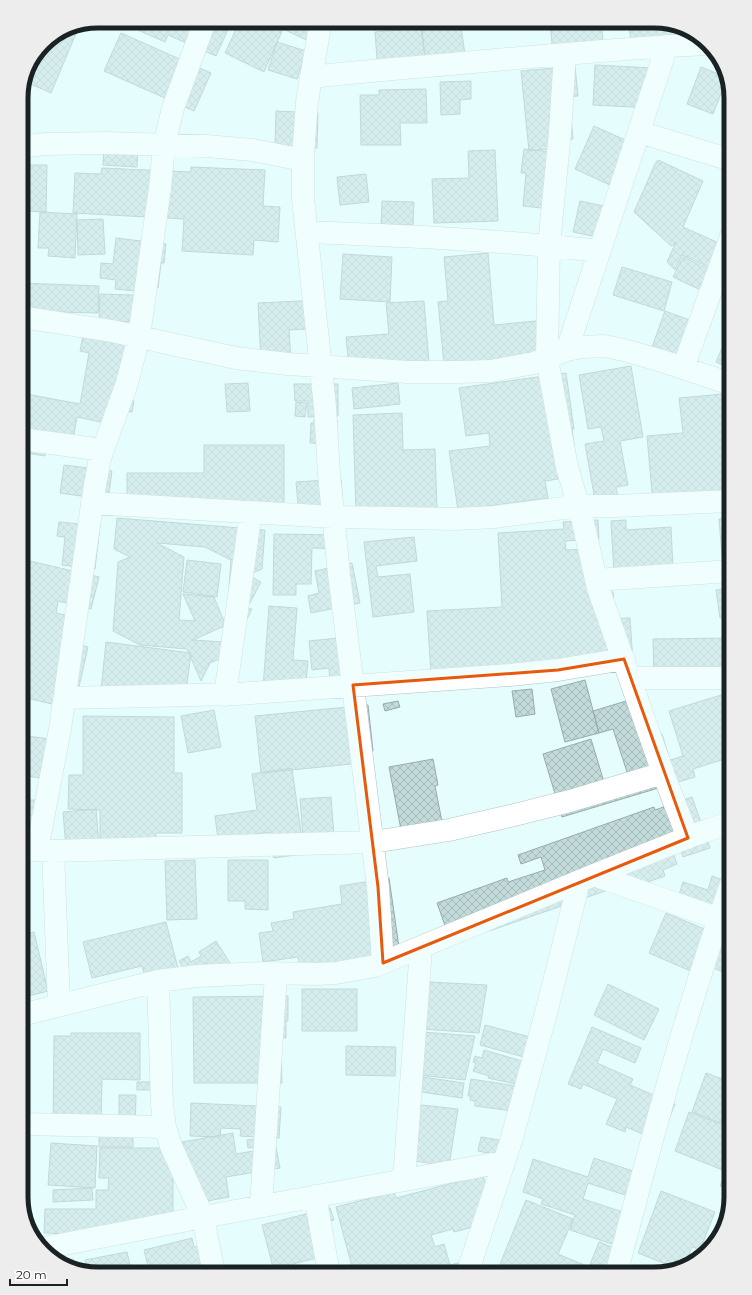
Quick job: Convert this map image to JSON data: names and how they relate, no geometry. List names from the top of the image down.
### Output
{
  "scale_bar": "20 m"
}
